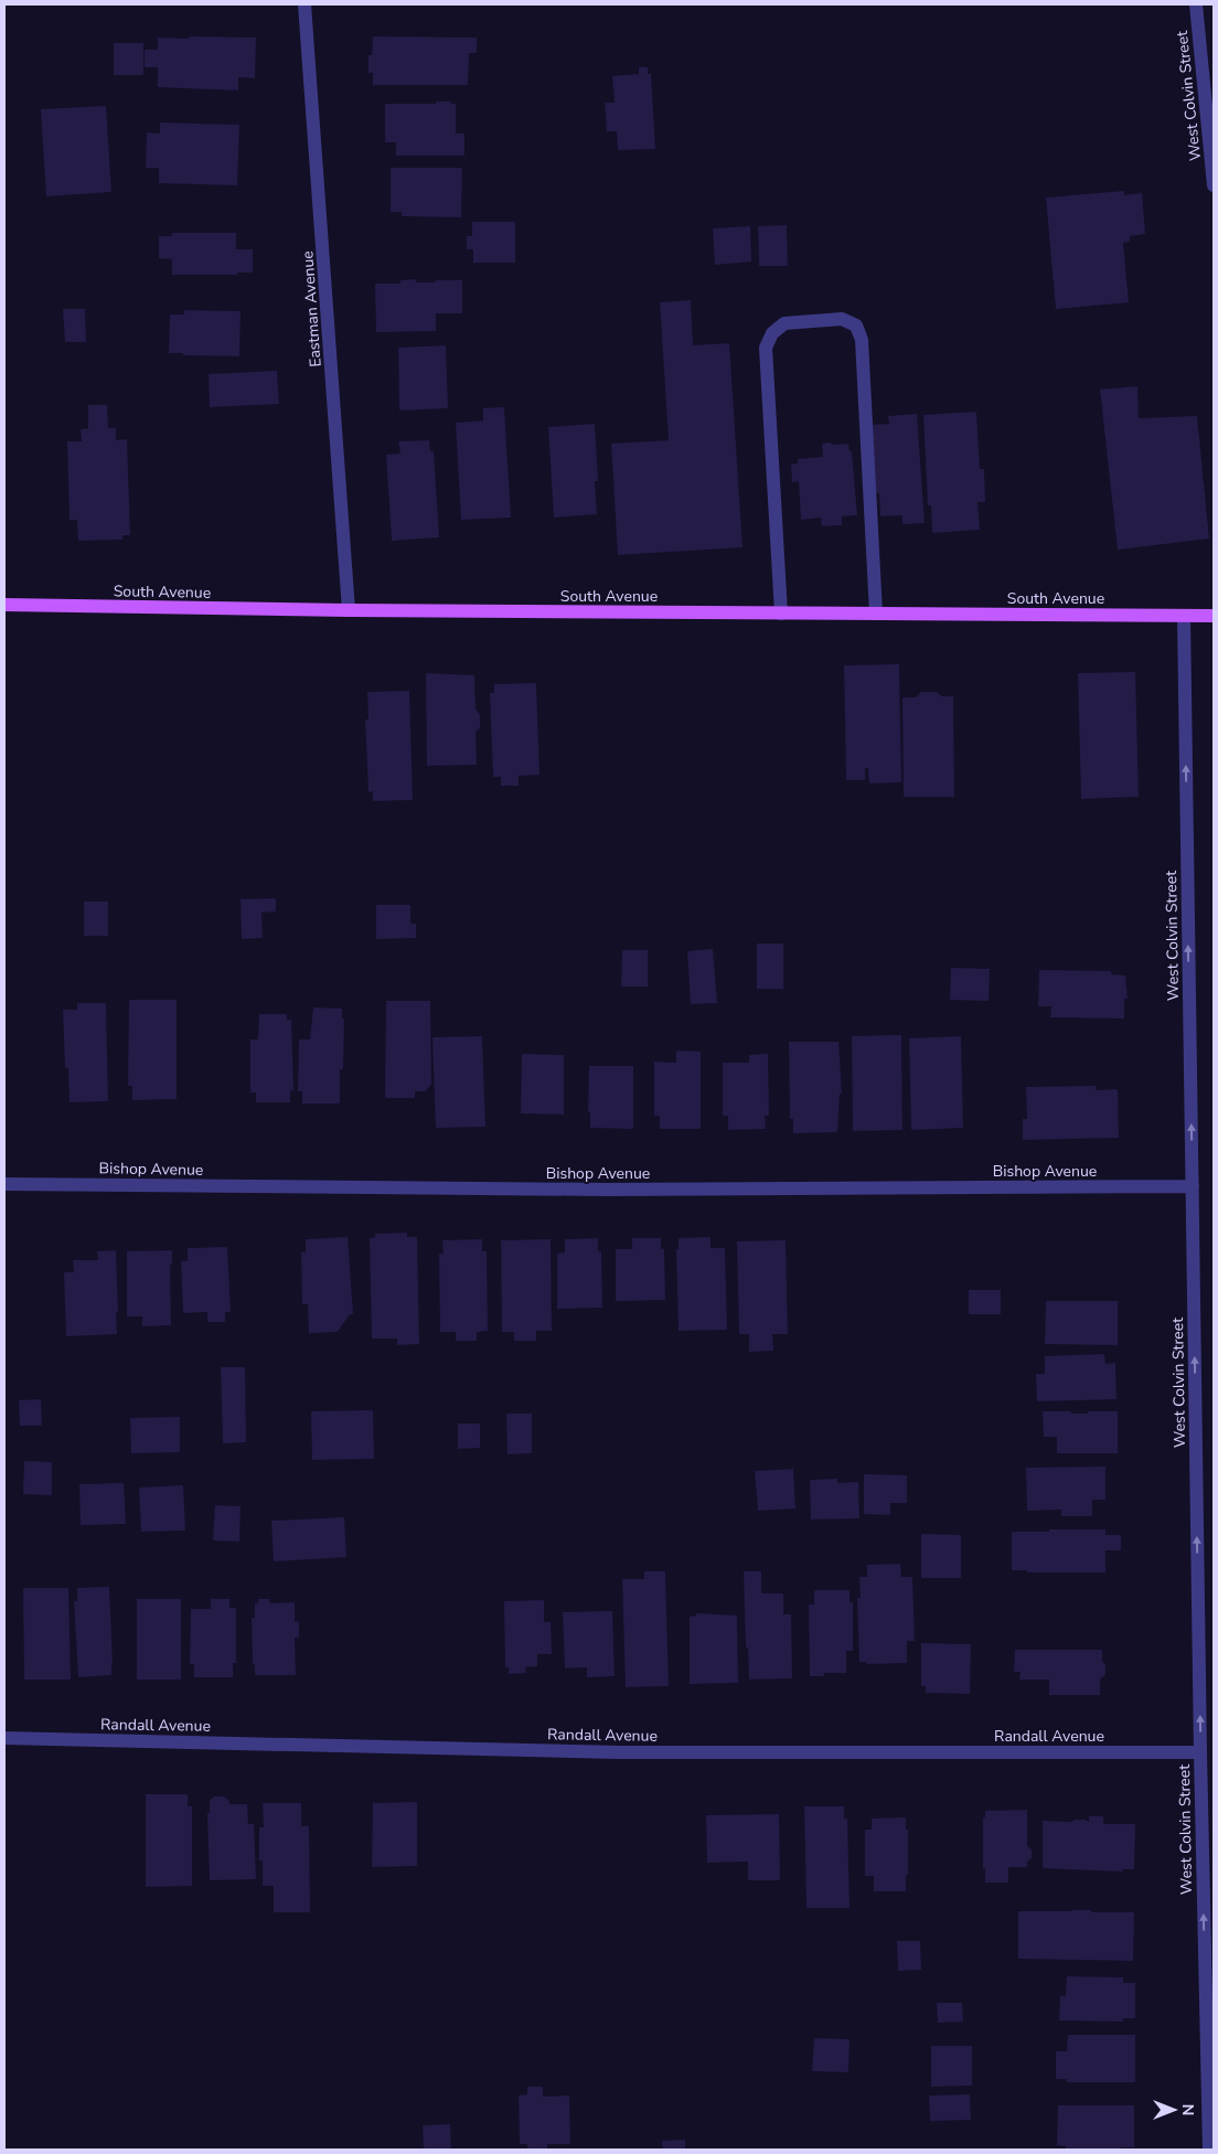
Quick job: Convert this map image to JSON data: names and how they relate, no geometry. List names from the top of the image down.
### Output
{
  "streets": {
    "main road": ["South Avenue"],
    "street": [
      "West Colvin Street",
      "Eastman Avenue",
      "Bishop Avenue",
      "Randall Avenue"
    ]
  },
  "crossings": [
    ["West Colvin Street", "South Avenue"],
    ["West Colvin Street", "Bishop Avenue"],
    ["West Colvin Street", "Randall Avenue"],
    ["Eastman Avenue", "South Avenue"]
  ],
  "one_way": ["West Colvin Street"],
  "north": "right"
}
